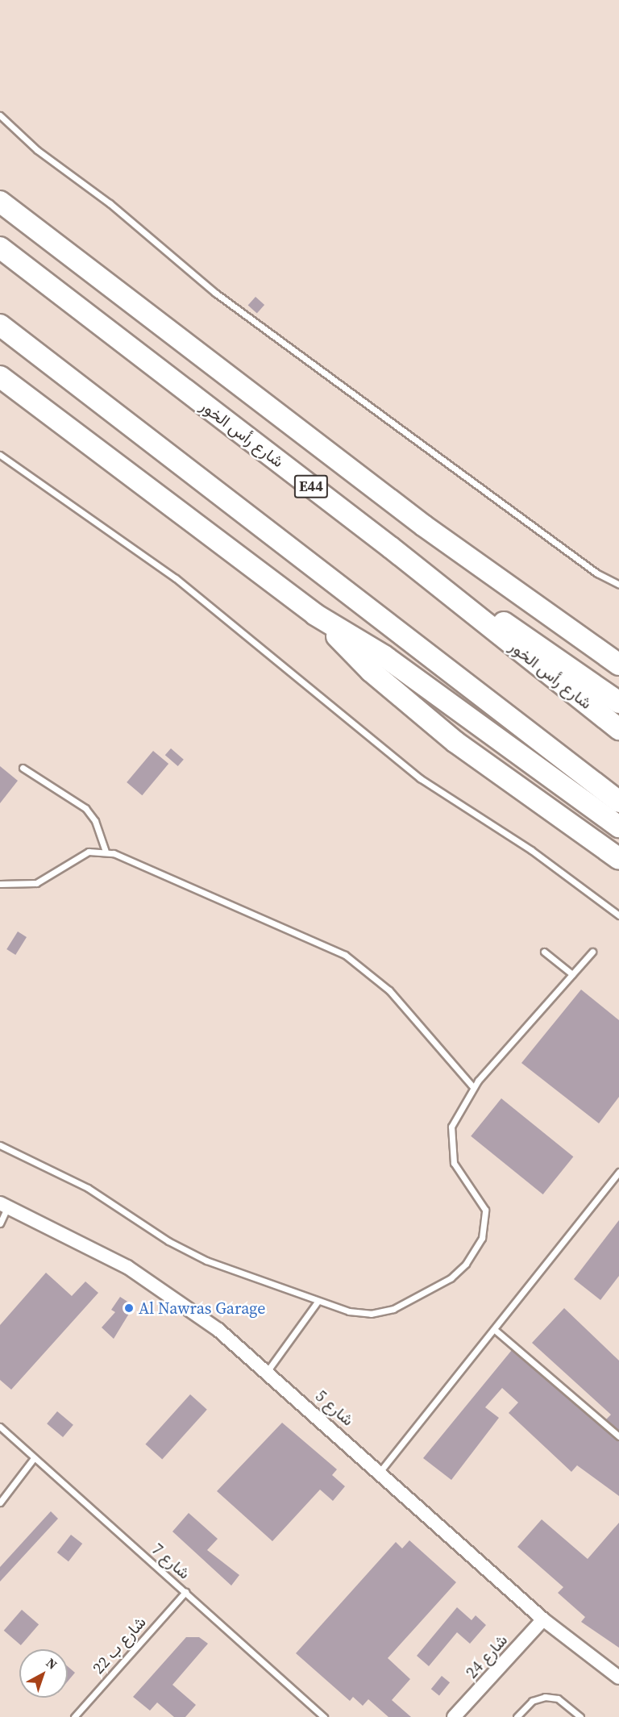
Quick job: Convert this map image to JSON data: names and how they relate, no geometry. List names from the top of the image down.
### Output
{
  "streets": {
    "highway": ["شارع رأس الخور", "E44"],
    "street": ["شارع 5", "شارع 24"],
    "lane": ["شارع 7", "شارع ب 22"]
  },
  "crossings": [
    ["شارع 5", "شارع 24"],
    ["شارع 7", "شارع ب 22"]
  ],
  "places": ["Al Nawras Garage"],
  "north": "top right"
}
